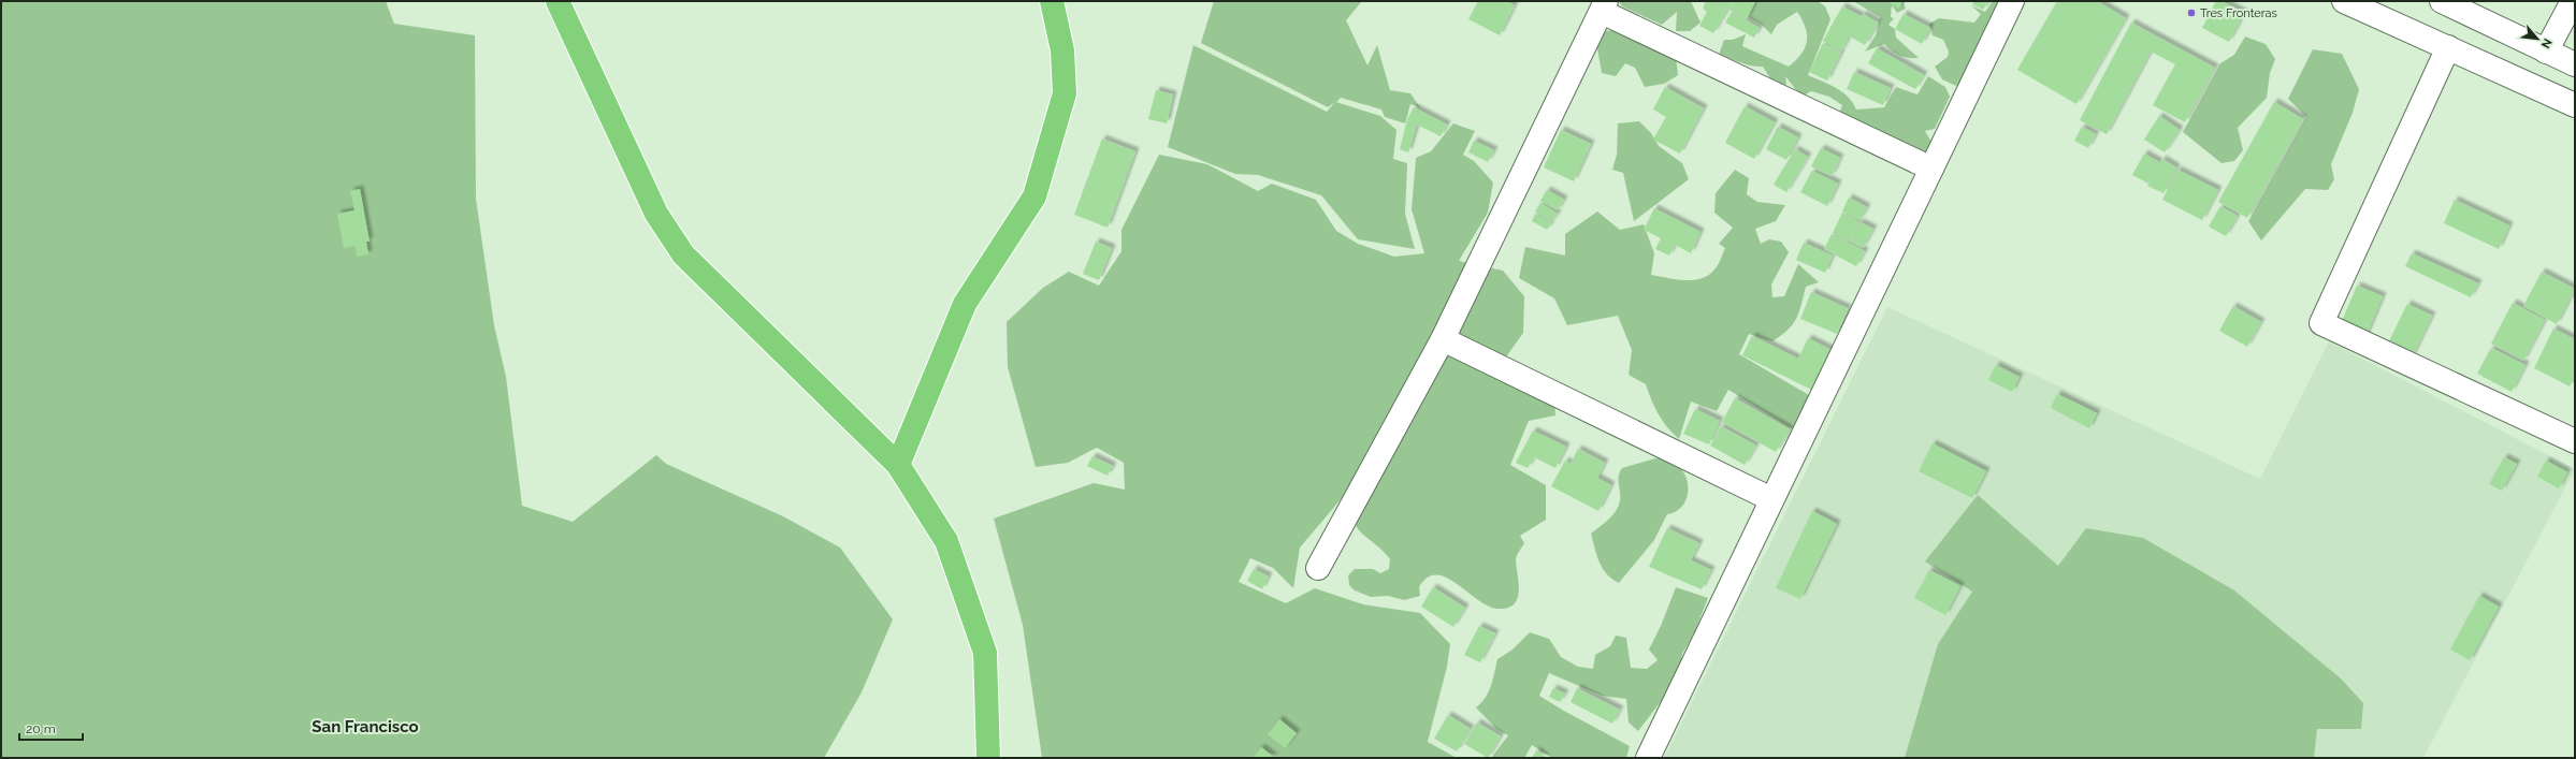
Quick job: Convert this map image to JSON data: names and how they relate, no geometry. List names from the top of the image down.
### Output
{
  "districts": ["San Francisco"],
  "places": ["Tres Fronteras"],
  "scale_bar": "20 m",
  "north": "bottom right"
}
